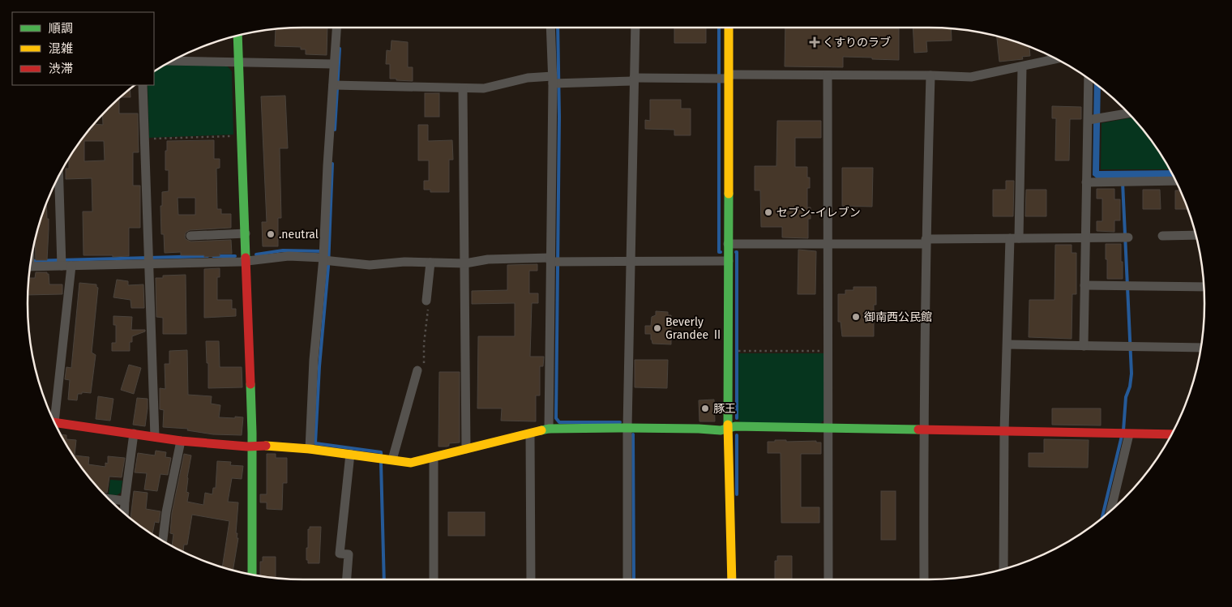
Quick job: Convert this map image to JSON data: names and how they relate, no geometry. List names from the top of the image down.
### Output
{
  "places": {
    "health": ["くすりのラブ"],
    "other": [
      "セブン-イレブン",
      ".neutral",
      "御南西公民館",
      "Beverly Grandee Ⅱ",
      "豚王"
    ]
  },
  "legend": ["順調", "混雑", "渋滞"]
}
